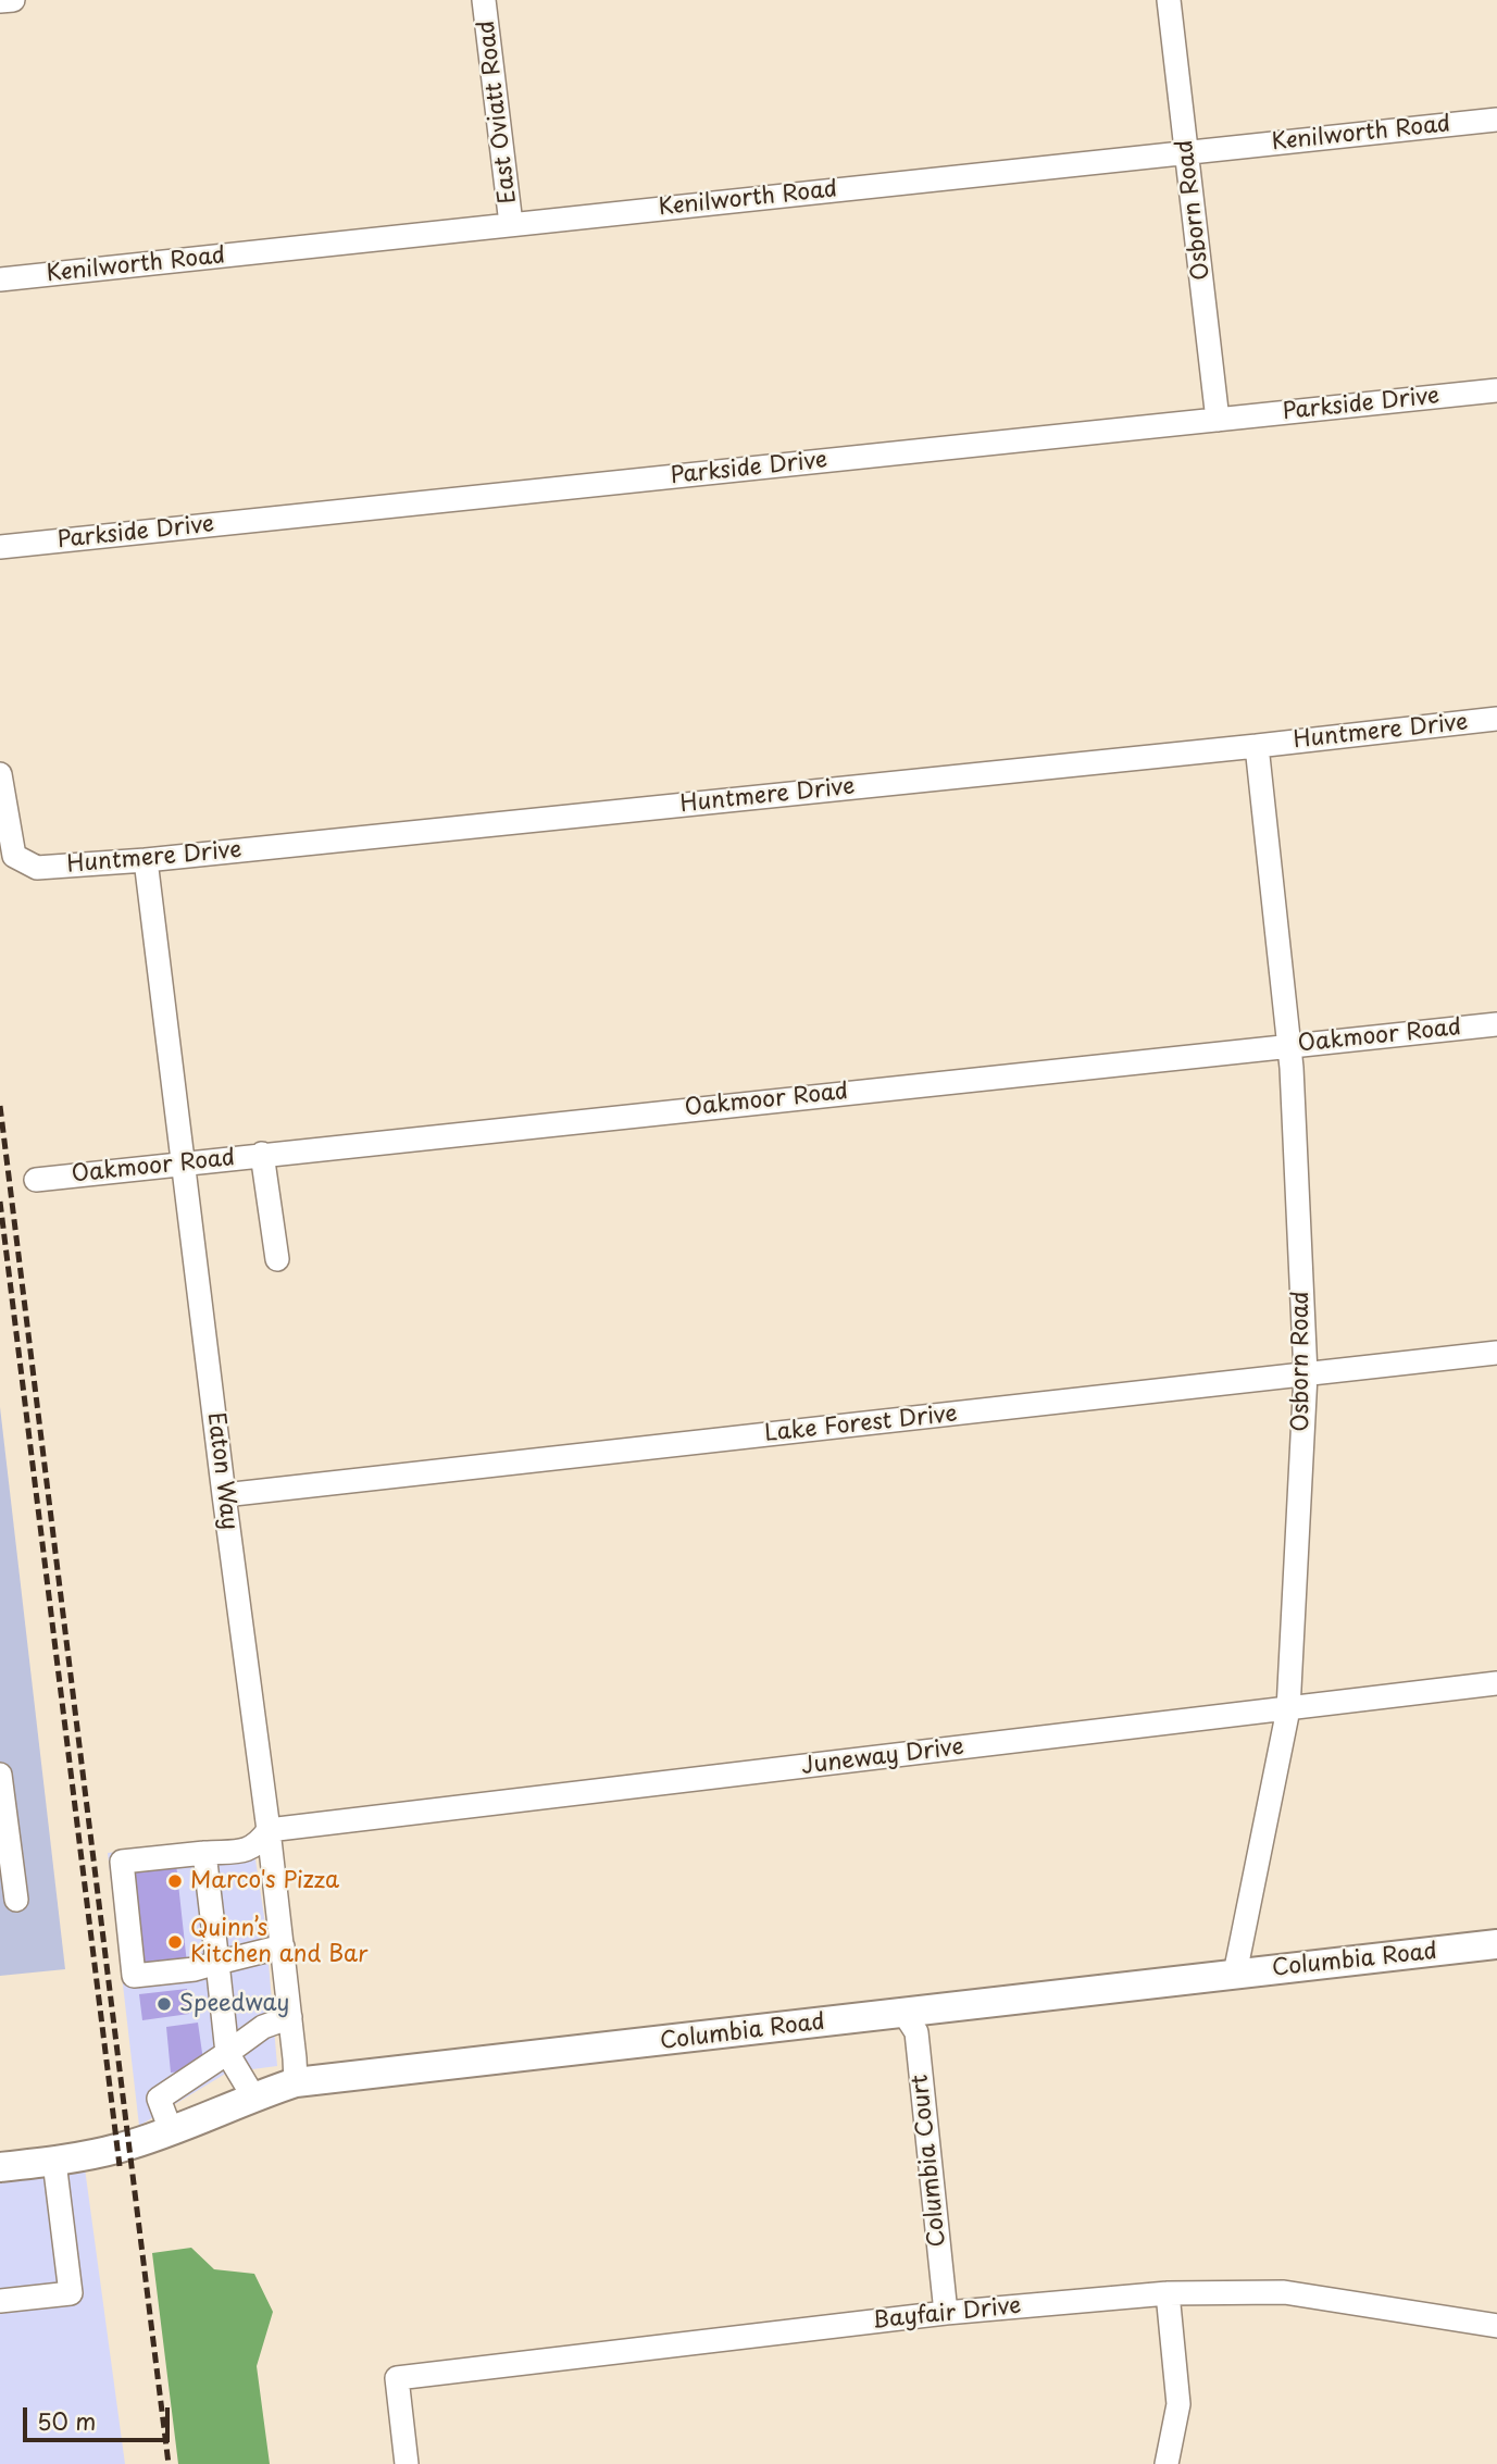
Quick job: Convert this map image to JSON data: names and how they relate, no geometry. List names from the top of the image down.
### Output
{
  "streets": {
    "main road": ["Columbia Road"],
    "street": [
      "East Oviatt Road",
      "Kenilworth Road",
      "Osborn Road",
      "Parkside Drive",
      "Huntmere Drive",
      "Oakmoor Road",
      "Lake Forest Drive",
      "Eaton Way",
      "Juneway Drive",
      "Columbia Court",
      "Bayfair Drive"
    ]
  },
  "crossings": [
    ["East Oviatt Road", "Kenilworth Road"],
    ["Kenilworth Road", "Osborn Road"],
    ["Osborn Road", "Parkside Drive"],
    ["Osborn Road", "Huntmere Drive"],
    ["Osborn Road", "Oakmoor Road"],
    ["Osborn Road", "Lake Forest Drive"],
    ["Osborn Road", "Juneway Drive"],
    ["Osborn Road", "Columbia Road"],
    ["Huntmere Drive", "Eaton Way"],
    ["Oakmoor Road", "Eaton Way"],
    ["Lake Forest Drive", "Eaton Way"],
    ["Eaton Way", "Juneway Drive"],
    ["Eaton Way", "Columbia Road"],
    ["Columbia Road", "Columbia Court"],
    ["Columbia Court", "Bayfair Drive"]
  ],
  "places": ["Marco's Pizza", "Quinn’s Kitchen and Bar", "Speedway"],
  "scale_bar": "50 m"
}
